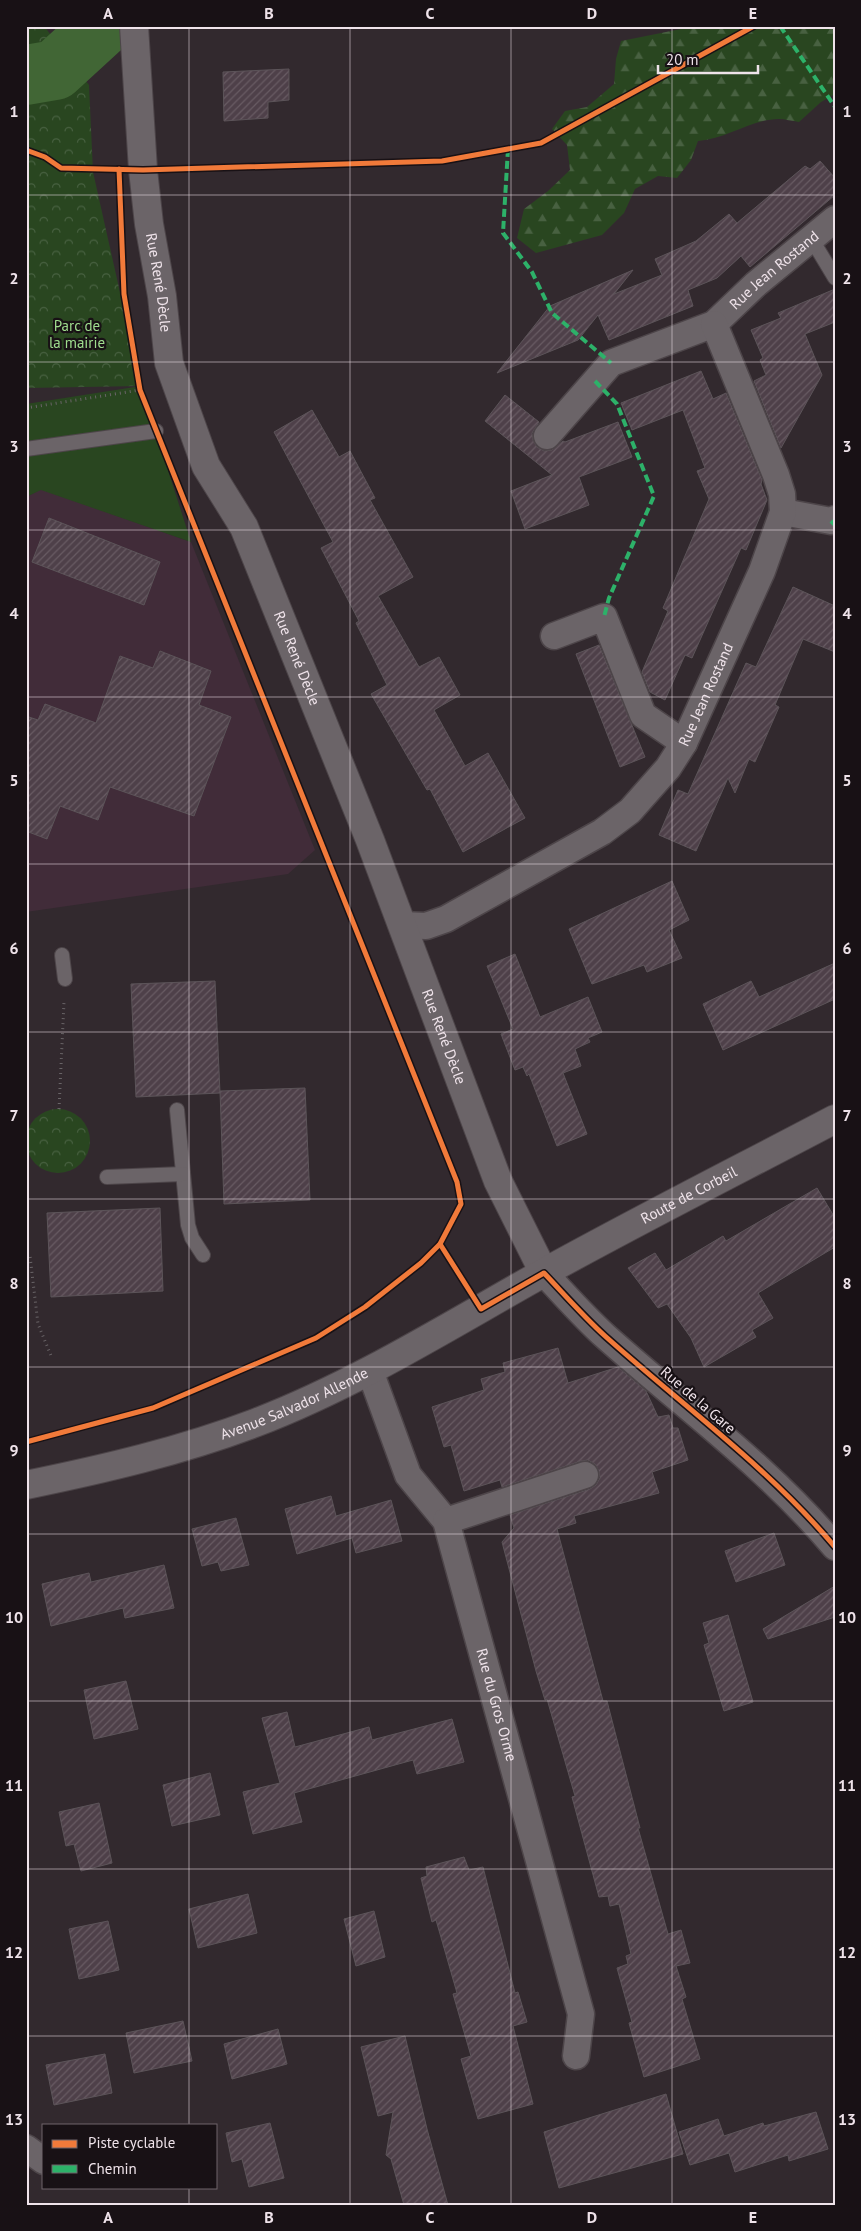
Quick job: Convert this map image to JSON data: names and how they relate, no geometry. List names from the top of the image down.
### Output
{
  "streets": {
    "street": [
      "Rue Jean Rostand",
      "Rue René Dècle",
      "Route de Corbeil",
      "Rue de la Gare",
      "Avenue Salvador Allende",
      "Rue du Gros Orme"
    ]
  },
  "crossings": [
    ["Rue Jean Rostand", "Rue René Dècle"],
    ["Rue René Dècle", "Route de Corbeil"],
    ["Rue René Dècle", "Rue de la Gare"],
    ["Rue René Dècle", "Avenue Salvador Allende"],
    ["Route de Corbeil", "Rue de la Gare"],
    ["Route de Corbeil", "Avenue Salvador Allende"],
    ["Rue de la Gare", "Avenue Salvador Allende"],
    ["Avenue Salvador Allende", "Rue du Gros Orme"]
  ],
  "parks": ["Parc de la mairie"],
  "legend": ["Piste cyclable", "Chemin"],
  "scale_bar": "20 m",
  "grid": {
    "columns": [
      "A",
      "B",
      "C",
      "D",
      "E"
    ],
    "rows": [
      "1",
      "2",
      "3",
      "4",
      "5",
      "6",
      "7",
      "8",
      "9",
      "10",
      "11",
      "12",
      "13"
    ]
  }
}
